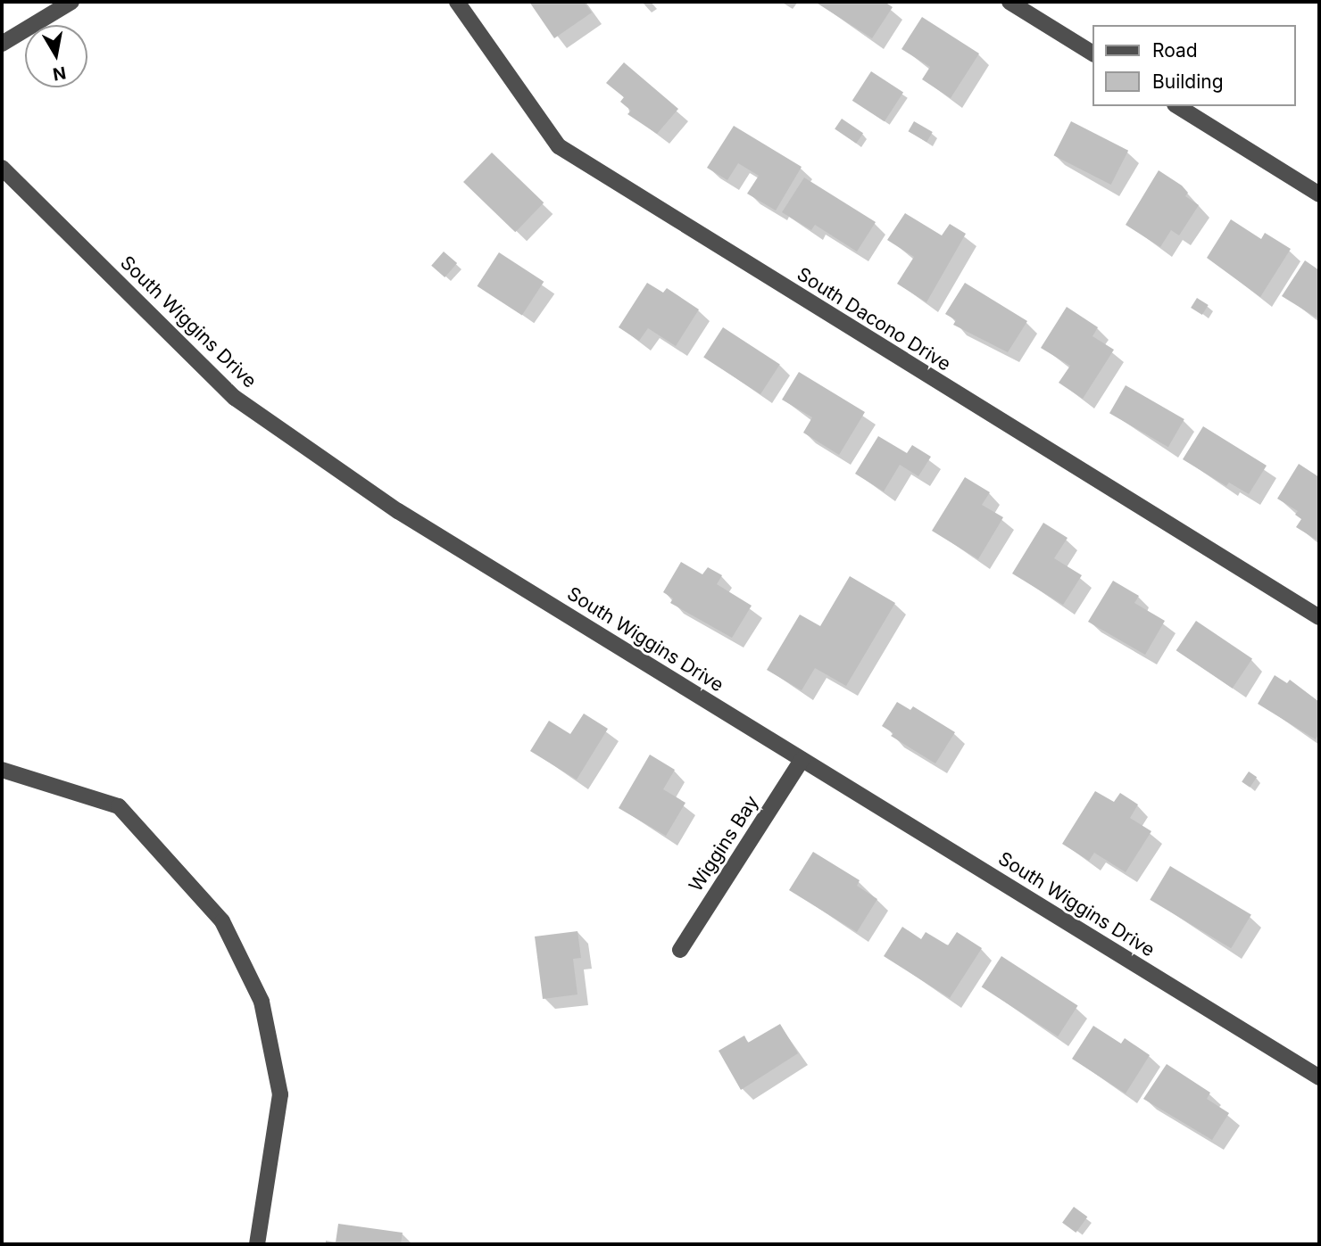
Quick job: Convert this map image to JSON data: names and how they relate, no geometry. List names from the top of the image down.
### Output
{
  "streets": {
    "street": ["South Dacono Drive", "South Wiggins Drive", "Wiggins Bay"]
  },
  "crossings": [
    ["South Wiggins Drive", "Wiggins Bay"]
  ],
  "legend": ["Road", "Building"],
  "north": "bottom"
}
